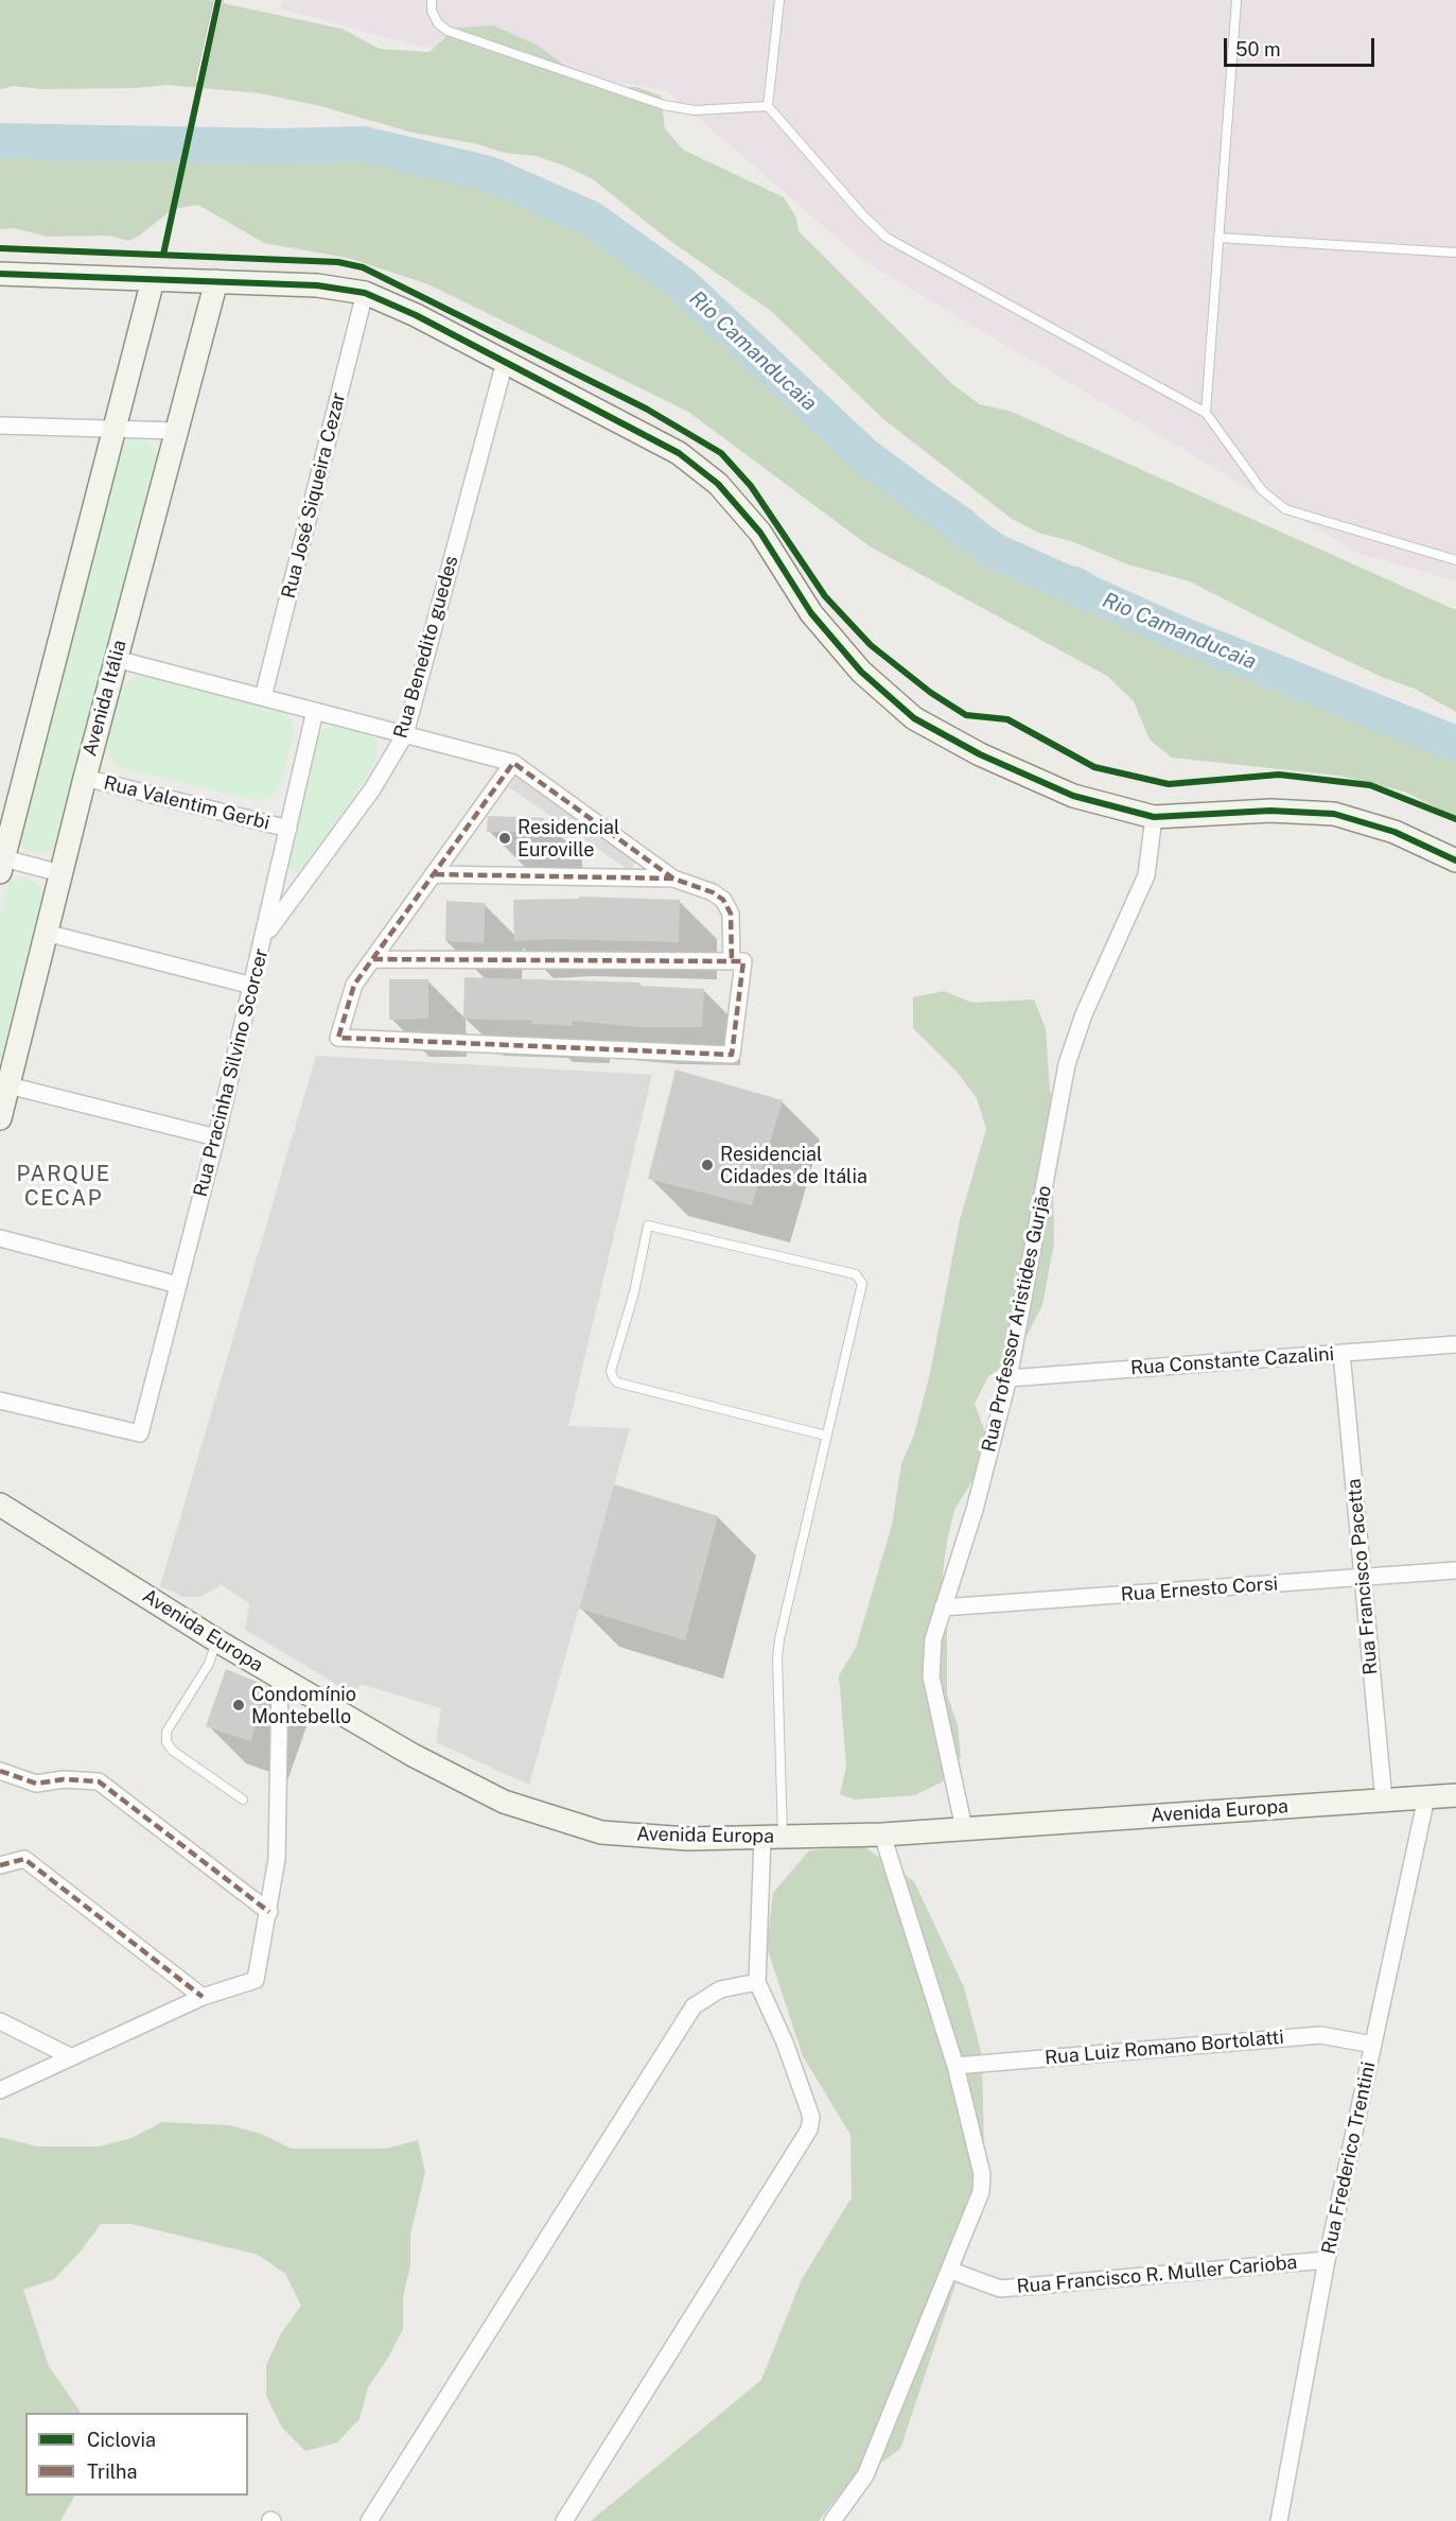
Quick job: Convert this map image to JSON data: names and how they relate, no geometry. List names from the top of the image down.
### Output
{
  "streets": {
    "street": [
      "Rua José Siqueira Cezar",
      "Rua Benedito guedes",
      "Avenida Itália",
      "Rua Valentim Gerbi",
      "Rua Pracinha Silvino Scorcer",
      "Rua Professor Aristides Gurjão",
      "Rua Constante Cazalini",
      "Rua Francisco Pacetta",
      "Rua Ernesto Corsi",
      "Avenida Europa",
      "Rua Luiz Romano Bortolatti",
      "Rua Frederico Trentini",
      "Rua Francisco R. Muller Carioba"
    ]
  },
  "crossings": [
    ["Rua Benedito guedes", "Rua Pracinha Silvino Scorcer"],
    ["Avenida Itália", "Rua Valentim Gerbi"],
    ["Rua Valentim Gerbi", "Rua Pracinha Silvino Scorcer"],
    ["Rua Professor Aristides Gurjão", "Rua Constante Cazalini"],
    ["Rua Professor Aristides Gurjão", "Rua Ernesto Corsi"],
    ["Rua Professor Aristides Gurjão", "Avenida Europa"],
    ["Rua Constante Cazalini", "Rua Francisco Pacetta"],
    ["Rua Francisco Pacetta", "Rua Ernesto Corsi"],
    ["Rua Francisco Pacetta", "Avenida Europa"],
    ["Avenida Europa", "Rua Frederico Trentini"],
    ["Rua Luiz Romano Bortolatti", "Rua Frederico Trentini"],
    ["Rua Frederico Trentini", "Rua Francisco R. Muller Carioba"]
  ],
  "districts": ["PARQUE CECAP"],
  "water": ["Rio Camanducaia"],
  "places": ["Residencial Euroville", "Residencial Cidades de Itália", "Condomínio Montebello"],
  "legend": ["Ciclovia", "Trilha"],
  "scale_bar": "50 m"
}
